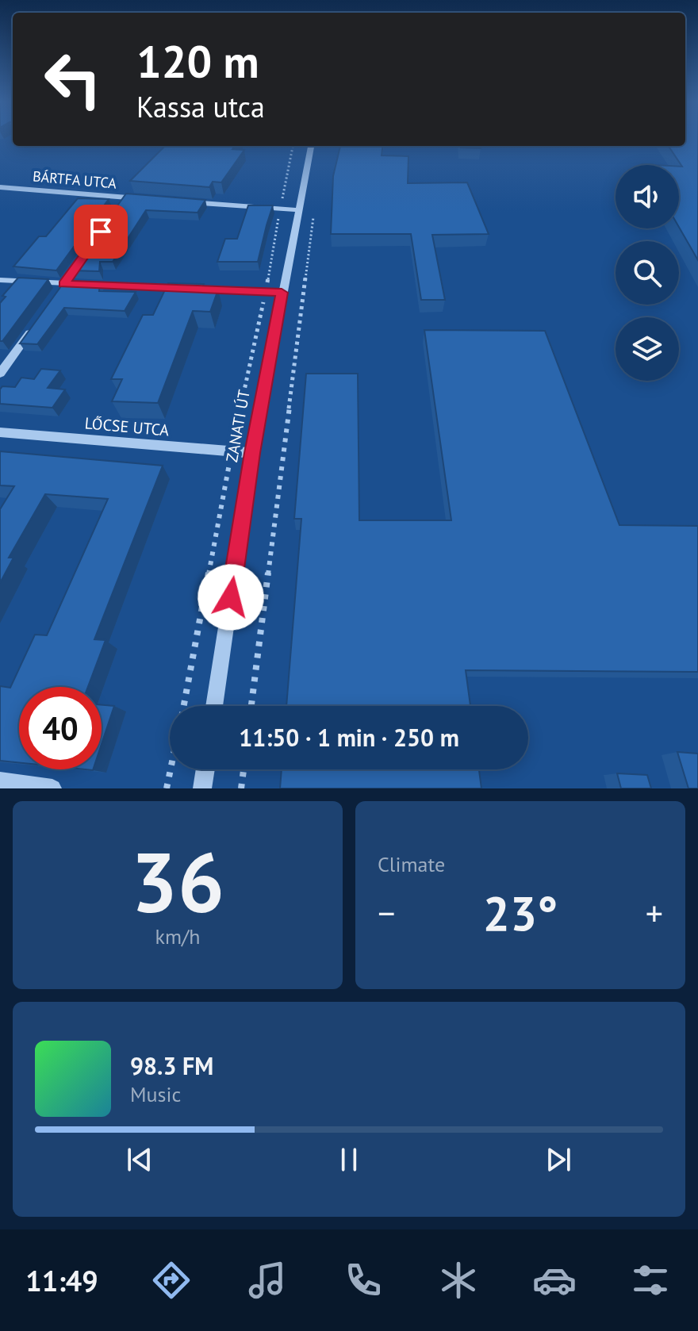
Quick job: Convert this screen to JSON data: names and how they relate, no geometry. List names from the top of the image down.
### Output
{
  "streets": {
    "street": ["BÁRTFA UTCA", "ZANATI ÚT", "LŐCSE UTCA"]
  },
  "crossings": [
    ["ZANATI ÚT", "LŐCSE UTCA"]
  ],
  "page": {
    "turn": ["120 m", "Kassa utca"],
    "limit": "40",
    "trip": "11:50 · 1 min · 250 m",
    "tile": [
      ["36", "km/h"],
      "Climate"
    ],
    "heat": ["−", "23°", "+"],
    "song": ["98.3 FM", "Music"],
    "tabs": "11:49"
  }
}
